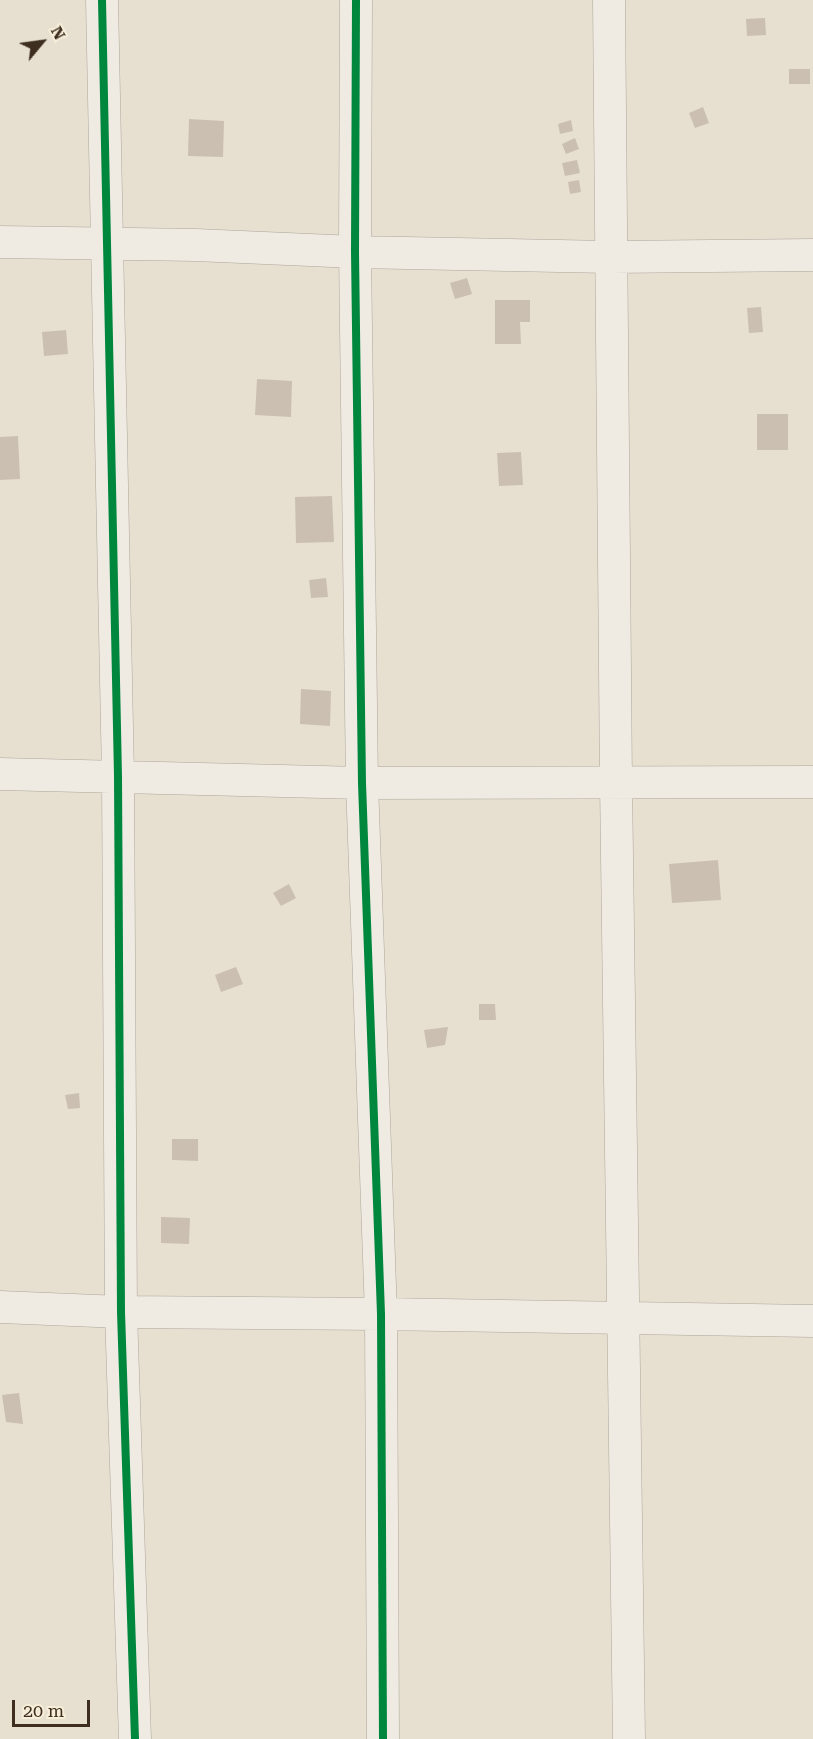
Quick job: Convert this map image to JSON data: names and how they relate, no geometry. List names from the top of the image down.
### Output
{
  "scale_bar": "20 m",
  "north": "top right"
}
